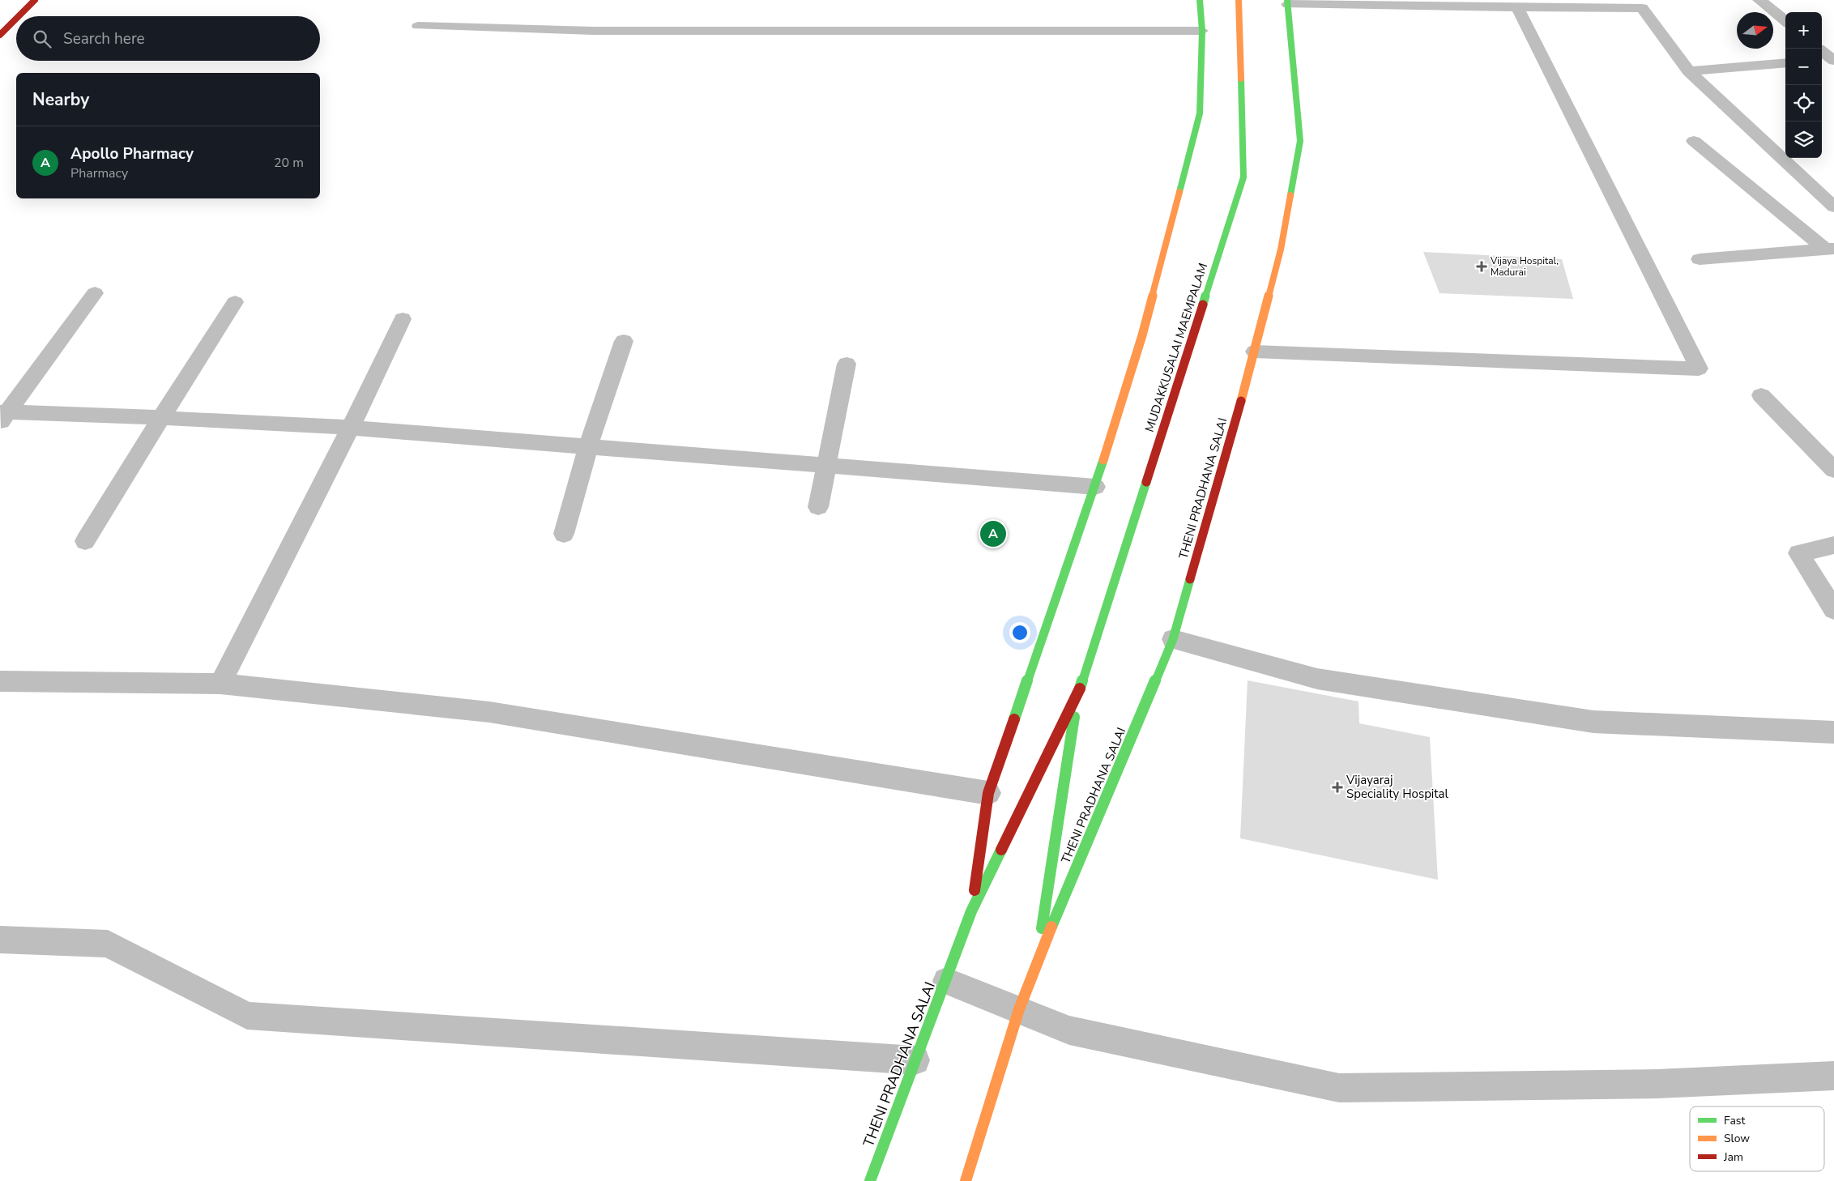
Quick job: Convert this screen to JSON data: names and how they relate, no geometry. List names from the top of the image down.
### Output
{
  "streets": {
    "main road": ["MUDAKKUSALAI MAEMPALAM", "THENI PRADHANA SALAI"]
  },
  "crossings": [
    ["MUDAKKUSALAI MAEMPALAM", "THENI PRADHANA SALAI"]
  ],
  "places": {
    "health": ["Vijaya Hospital, Madurai", "Vijayaraj Speciality Hospital"]
  },
  "legend": ["Fast", "Slow", "Jam"],
  "north": "right",
  "page": {
    "map_buttons": ["+", "−"],
    "search": "Search here",
    "heading": "Nearby",
    "list": [
      {
        "mark": "A",
        "name": "Apollo Pharmacy",
        "note": "Pharmacy",
        "value": "20 m"
      }
    ],
    "pins": "A"
  }
}
